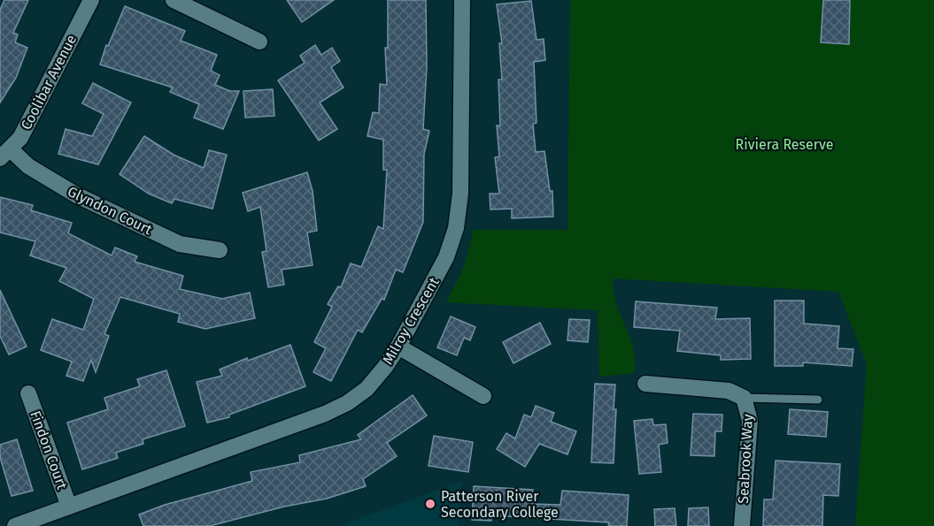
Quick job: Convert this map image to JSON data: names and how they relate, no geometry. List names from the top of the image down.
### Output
{
  "streets": {
    "street": [
      "Coolibar Avenue",
      "Glyndon Court",
      "Milroy Crescent",
      "Findon Court",
      "Seabrook Way"
    ]
  },
  "crossings": [
    ["Coolibar Avenue", "Glyndon Court"],
    ["Milroy Crescent", "Findon Court"]
  ],
  "parks": ["Riviera Reserve"],
  "places": ["Patterson River Secondary College"]
}
